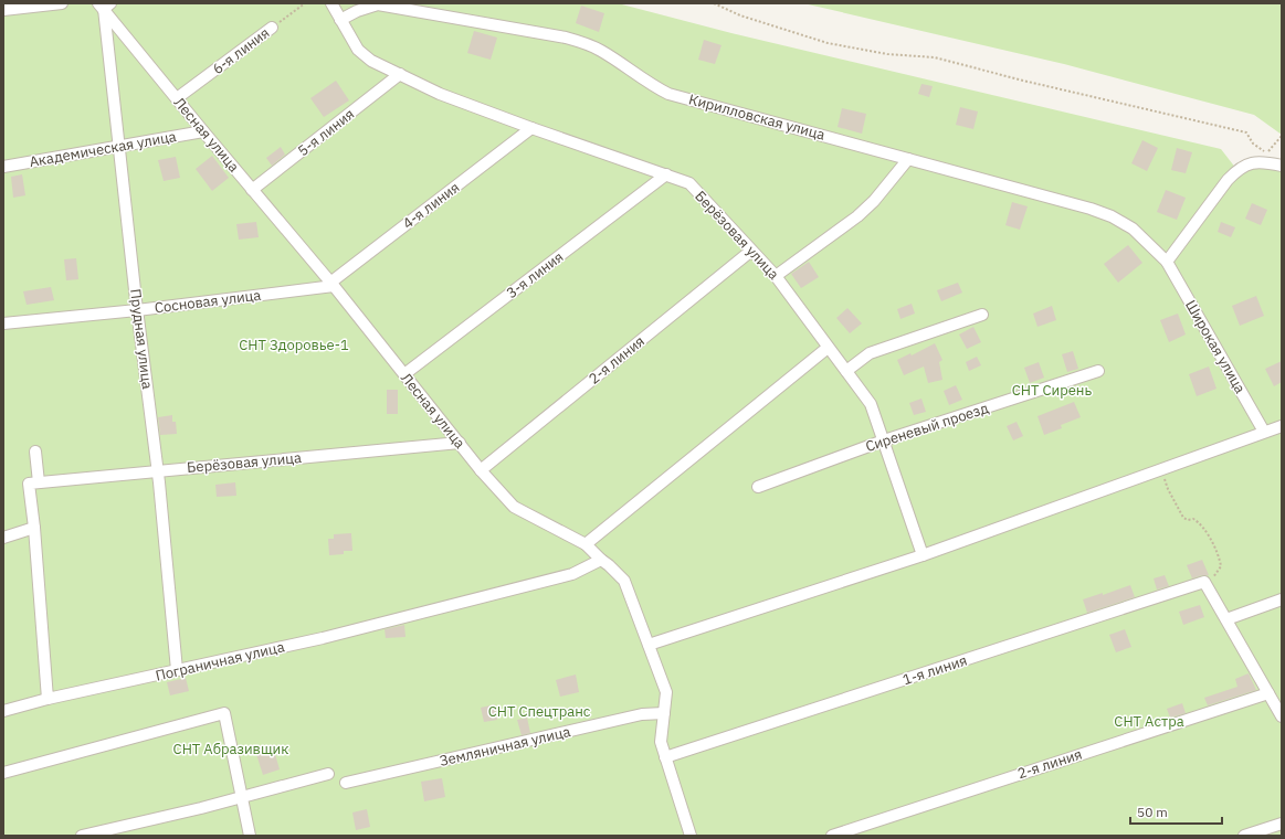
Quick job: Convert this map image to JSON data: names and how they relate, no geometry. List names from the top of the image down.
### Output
{
  "streets": {
    "street": [
      "6-я линия",
      "Кирилловская улица",
      "5-я линия",
      "Лесная улица",
      "Академическая улица",
      "4-я линия",
      "Берёзовая улица",
      "3-я линия",
      "Сосновая улица",
      "Прудная улица",
      "Широкая улица",
      "2-я линия",
      "Сиреневый проезд",
      "Пограничная улица",
      "1-я линия",
      "Земляничная улица"
    ]
  },
  "crossings": [
    ["6-я линия", "Лесная улица"],
    ["Кирилловская улица", "Берёзовая улица"],
    ["Кирилловская улица", "Широкая улица"],
    ["5-я линия", "Лесная улица"],
    ["5-я линия", "Берёзовая улица"],
    ["Лесная улица", "Академическая улица"],
    ["Лесная улица", "4-я линия"],
    ["Лесная улица", "Берёзовая улица"],
    ["Лесная улица", "3-я линия"],
    ["Лесная улица", "Сосновая улица"],
    ["Лесная улица", "Прудная улица"],
    ["Лесная улица", "2-я линия"],
    ["Лесная улица", "Пограничная улица"],
    ["Лесная улица", "1-я линия"],
    ["Лесная улица", "Земляничная улица"],
    ["Академическая улица", "Прудная улица"],
    ["4-я линия", "Берёзовая улица"],
    ["4-я линия", "Сосновая улица"],
    ["Берёзовая улица", "3-я линия"],
    ["Берёзовая улица", "Прудная улица"],
    ["Берёзовая улица", "2-я линия"],
    ["Берёзовая улица", "Сиреневый проезд"],
    ["Сосновая улица", "Прудная улица"],
    ["Прудная улица", "Пограничная улица"]
  ],
  "parks": [
    "СНТ Здоровье-1",
    "СНТ Сирень",
    "СНТ Спецтранс",
    "СНТ Астра",
    "СНТ Абразивщик"
  ],
  "scale_bar": "50 m"
}
